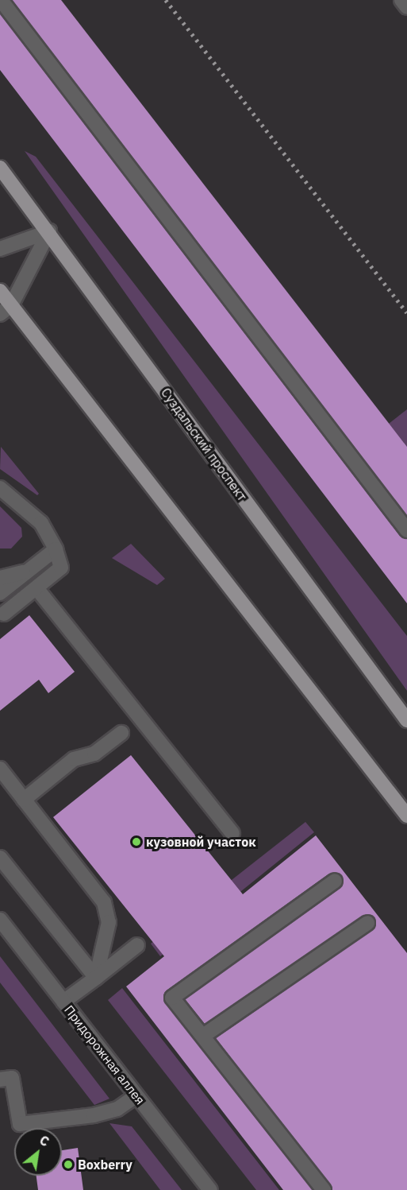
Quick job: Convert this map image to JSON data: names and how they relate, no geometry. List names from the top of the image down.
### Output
{
  "streets": {
    "main road": ["Суздальский проспект"],
    "street": ["Придорожная аллея"]
  },
  "places": ["кузовной участок", "Boxberry"],
  "north": "top right"
}
